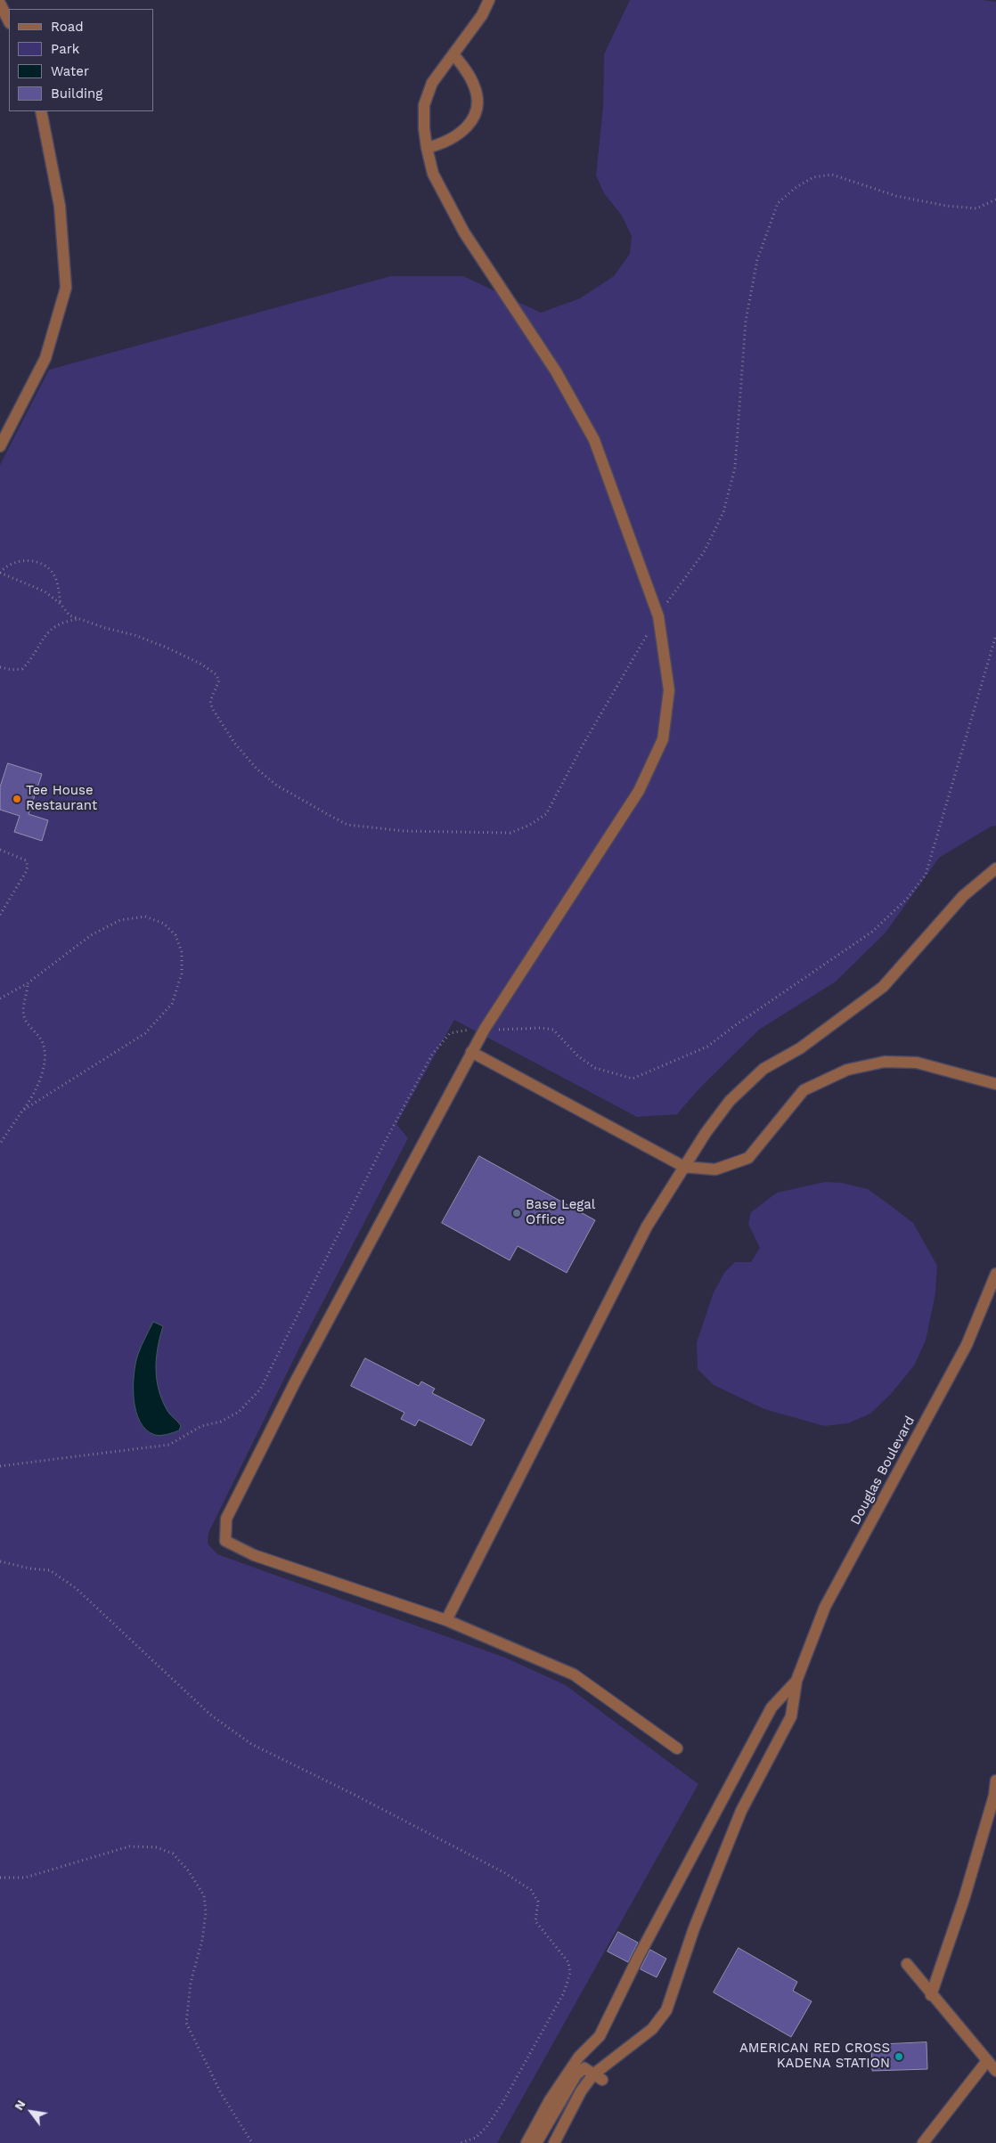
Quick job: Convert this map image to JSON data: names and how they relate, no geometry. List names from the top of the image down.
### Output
{
  "streets": {
    "street": ["Douglas Boulevard"]
  },
  "places": ["Tee House Restaurant", "Base Legal Office", "AMERICAN RED CROSS KADENA STATION"],
  "legend": [
    "Road",
    "Park",
    "Water",
    "Building"
  ],
  "north": "top left"
}
